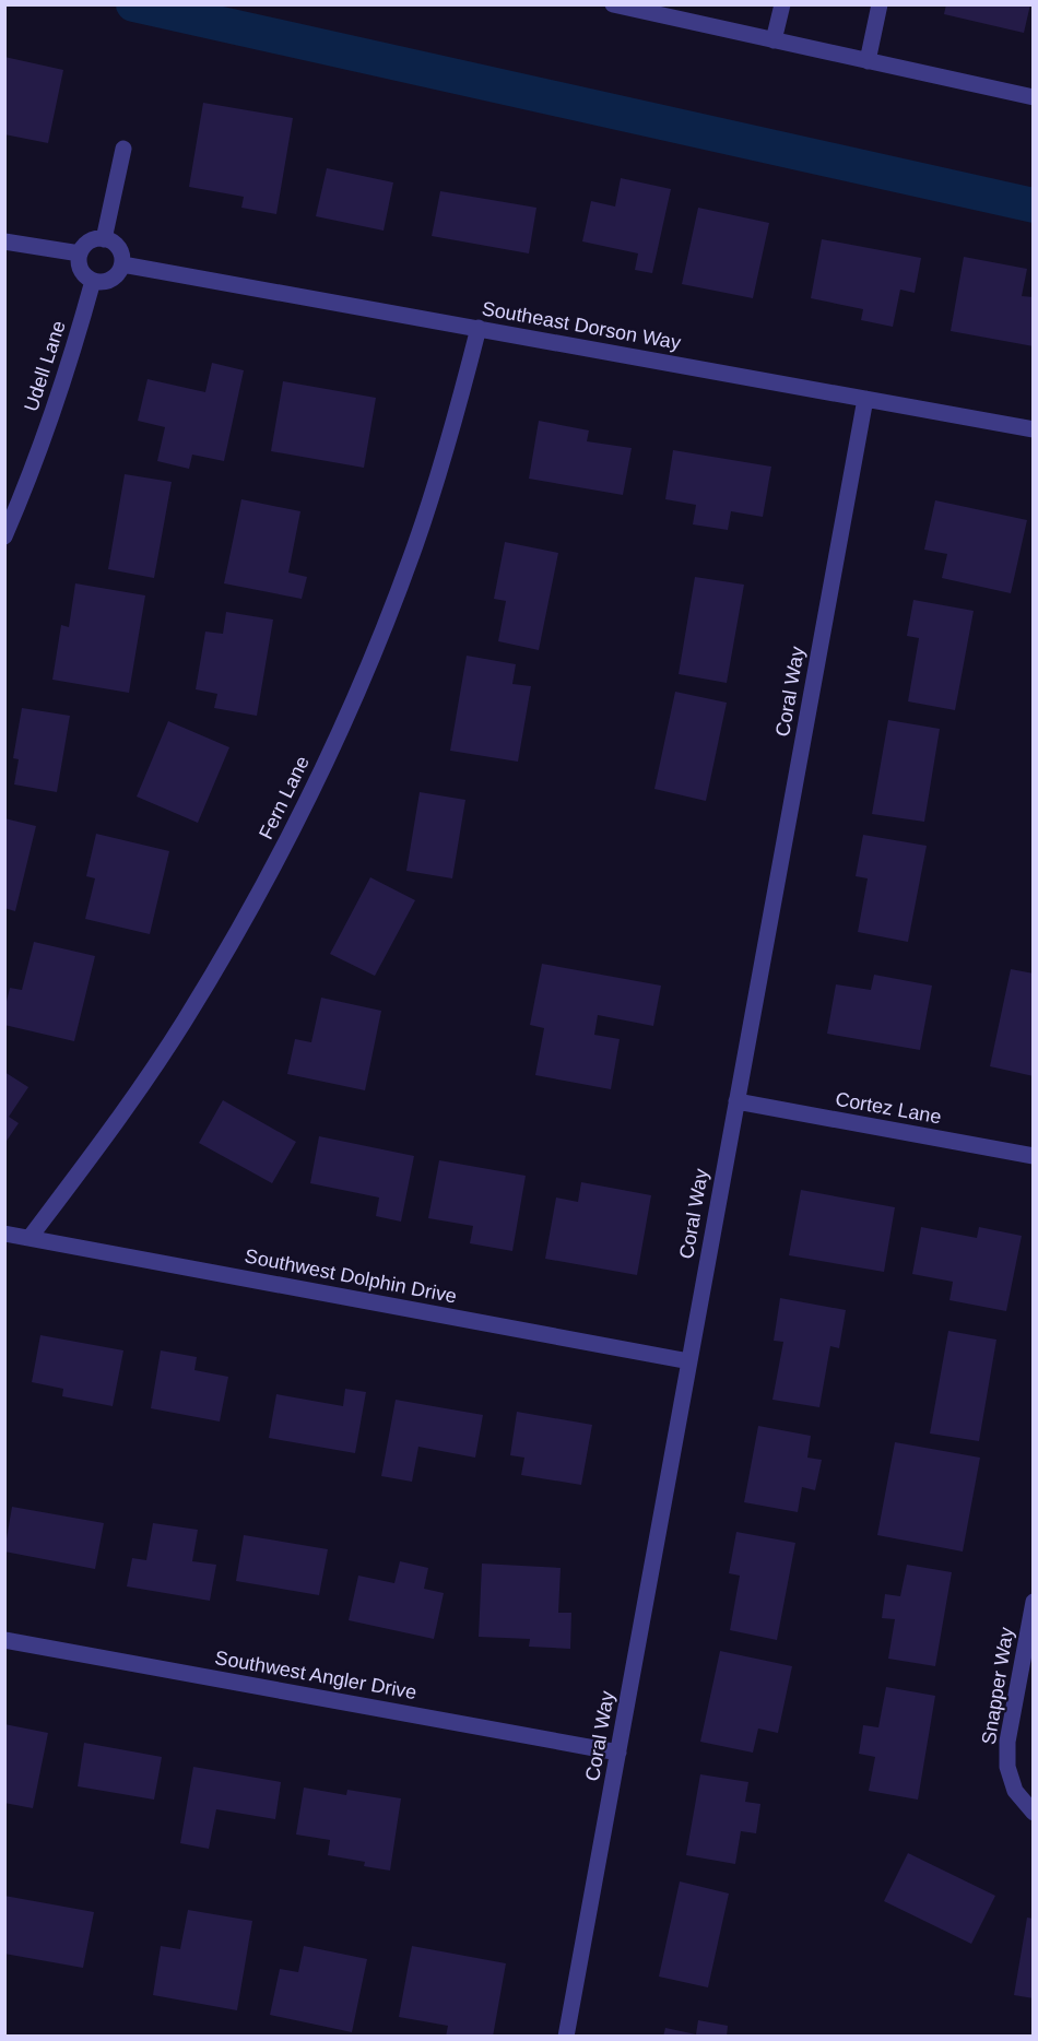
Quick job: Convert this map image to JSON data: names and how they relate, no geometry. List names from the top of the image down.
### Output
{
  "streets": {
    "street": [
      "Southeast Dorson Way",
      "Udell Lane",
      "Coral Way",
      "Fern Lane",
      "Cortez Lane",
      "Southwest Dolphin Drive",
      "Southwest Angler Drive",
      "Snapper Way"
    ]
  },
  "crossings": [
    ["Southeast Dorson Way", "Udell Lane"],
    ["Southeast Dorson Way", "Coral Way"],
    ["Southeast Dorson Way", "Fern Lane"],
    ["Coral Way", "Cortez Lane"],
    ["Coral Way", "Southwest Dolphin Drive"],
    ["Coral Way", "Southwest Angler Drive"],
    ["Fern Lane", "Southwest Dolphin Drive"]
  ]
}
